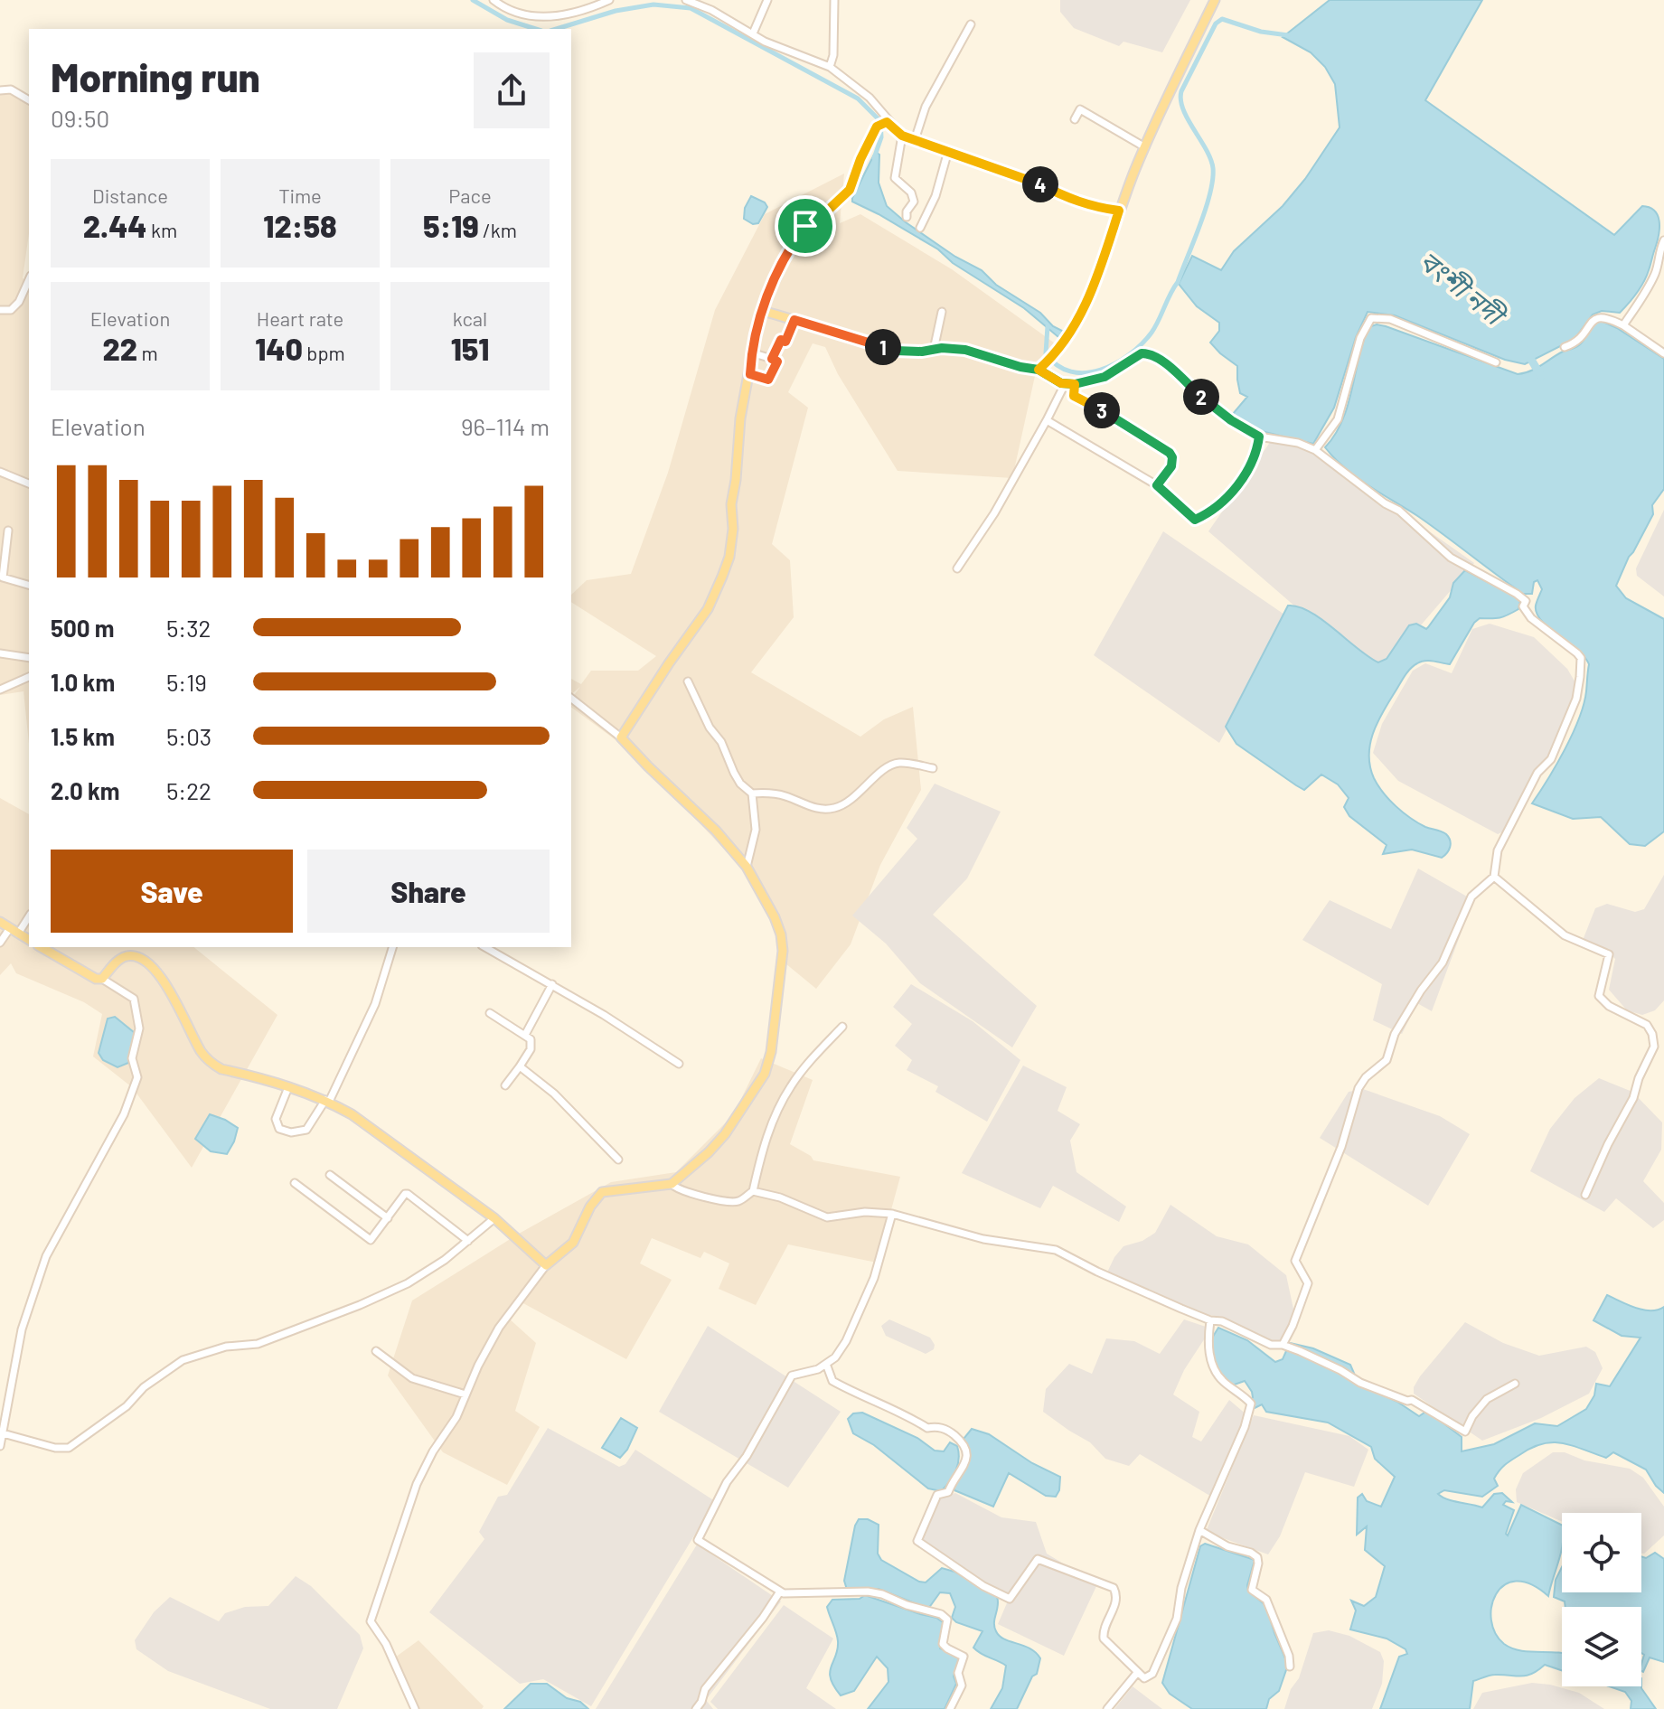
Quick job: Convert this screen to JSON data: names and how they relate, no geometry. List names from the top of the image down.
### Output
{
  "water": ["বংশী নদী"],
  "page": {
    "heading": ["Morning run", "09:50"],
    "stats": [
      ["Distance", "2.44 km"],
      ["Time", "12:58"],
      ["Pace", "5:19 /km"],
      ["Elevation", "22 m"],
      ["Heart rate", "140 bpm"],
      ["kcal", "151"]
    ],
    "pins": [
      "4",
      "1",
      "2",
      "3"
    ],
    "chart": ["Elevation", "96–114 m"],
    "list": [
      {
        "name": "500 m",
        "note": "5:32"
      },
      {
        "name": "1.0 km",
        "note": "5:19"
      },
      {
        "name": "1.5 km",
        "note": "5:03"
      },
      {
        "name": "2.0 km",
        "note": "5:22"
      }
    ],
    "buttons": ["Save", "Share"]
  }
}
